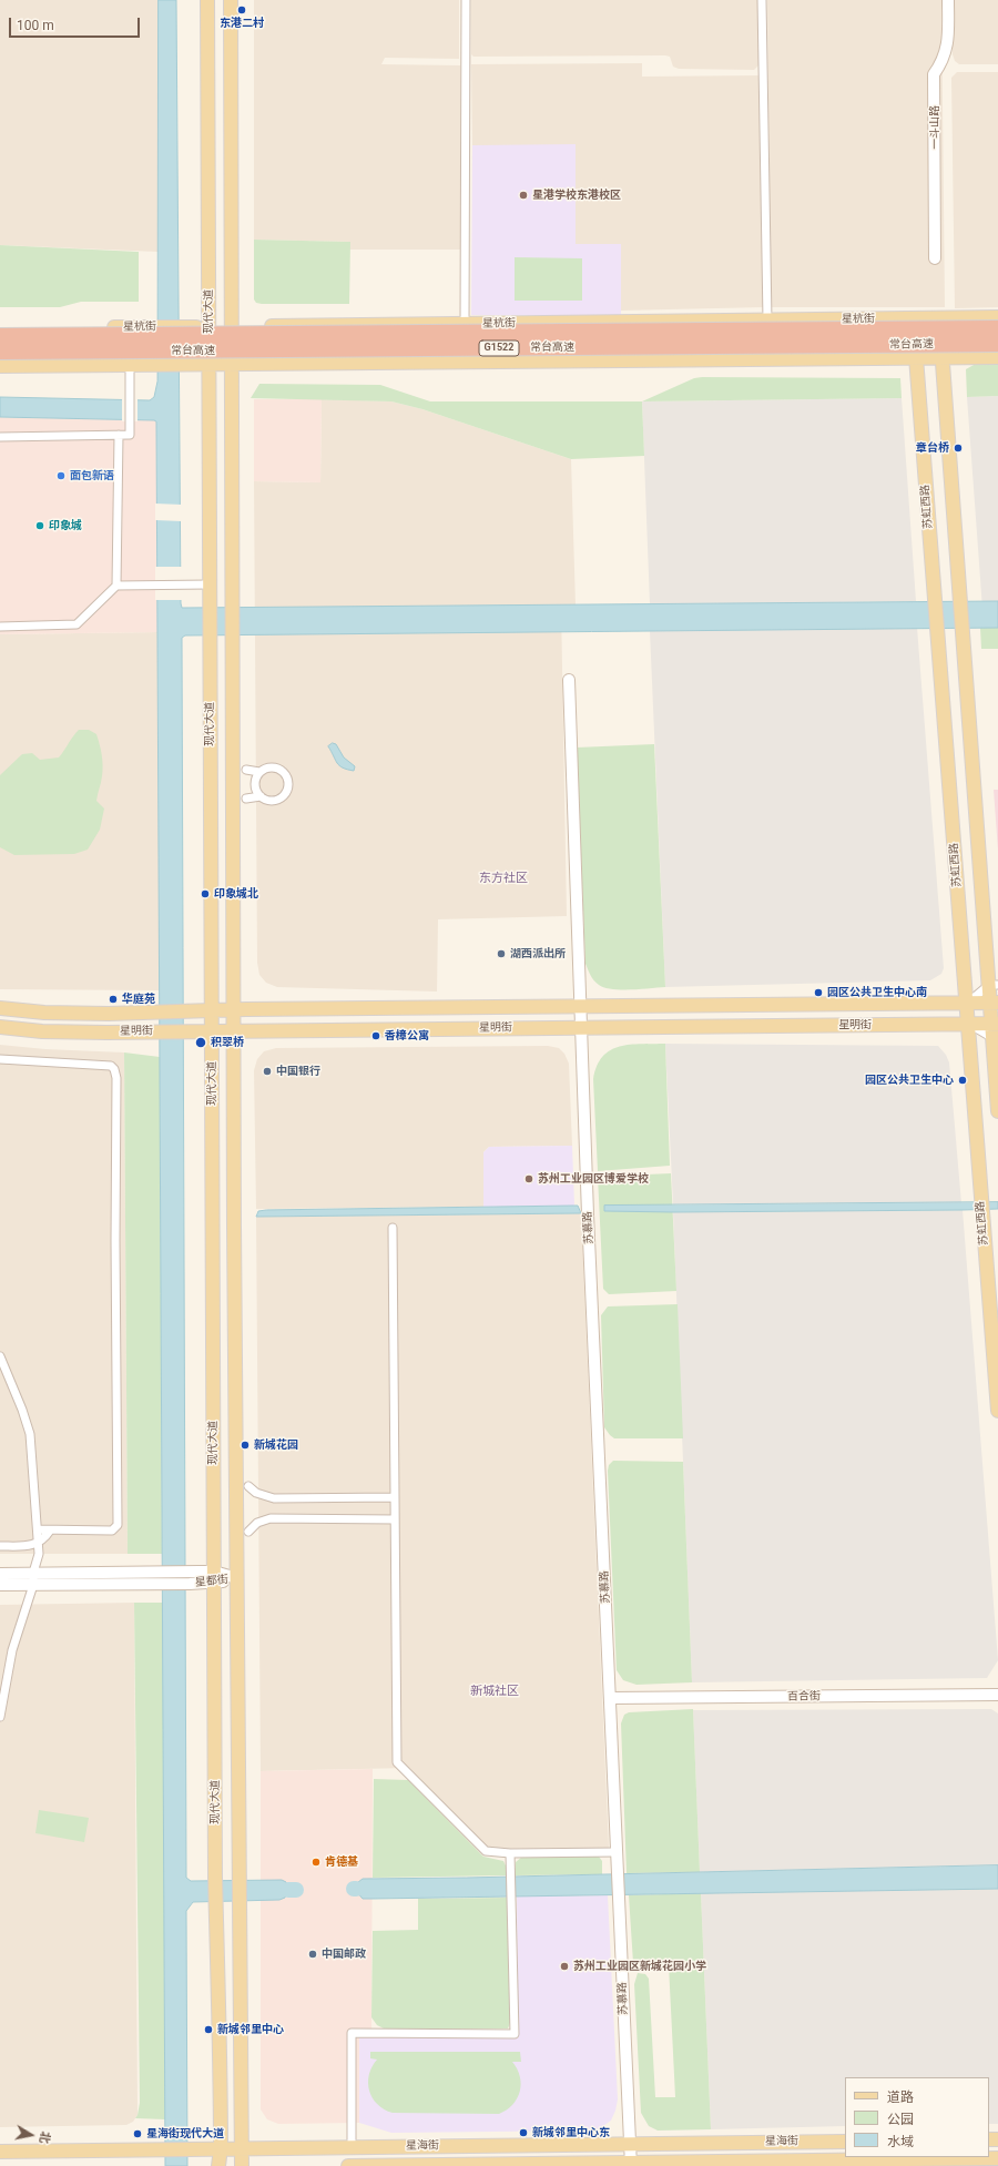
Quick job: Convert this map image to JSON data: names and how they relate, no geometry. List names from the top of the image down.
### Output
{
  "streets": {
    "highway": ["常台高速", "G1522"],
    "main road": [
      "一斗山路",
      "现代大道",
      "星杭街",
      "苏虹西路",
      "星明街",
      "苏慕路",
      "星都街",
      "百合街",
      "星海街"
    ]
  },
  "crossings": [
    ["现代大道", "星杭街"],
    ["现代大道", "星明街"],
    ["现代大道", "星都街"],
    ["现代大道", "星海街"],
    ["星杭街", "苏虹西路"],
    ["苏虹西路", "星明街"],
    ["星明街", "苏慕路"],
    ["苏慕路", "百合街"],
    ["苏慕路", "星海街"]
  ],
  "districts": ["东方社区", "新城社区"],
  "places": [
    "东港二村",
    "星港学校东港校区",
    "章台桥",
    "面包新语",
    "印象城",
    "印象城北",
    "湖西派出所",
    "园区公共卫生中心南",
    "华庭苑",
    "香樟公寓",
    "积翠桥",
    "中国银行",
    "园区公共卫生中心",
    "苏州工业园区博爱学校",
    "新城花园",
    "肯德基",
    "中国邮政",
    "苏州工业园区新城花园小学",
    "新城邻里中心",
    "新城邻里中心东",
    "星海街现代大道"
  ],
  "legend": ["道路", "公园", "水域"],
  "scale_bar": "100 m",
  "north": "right"
}
